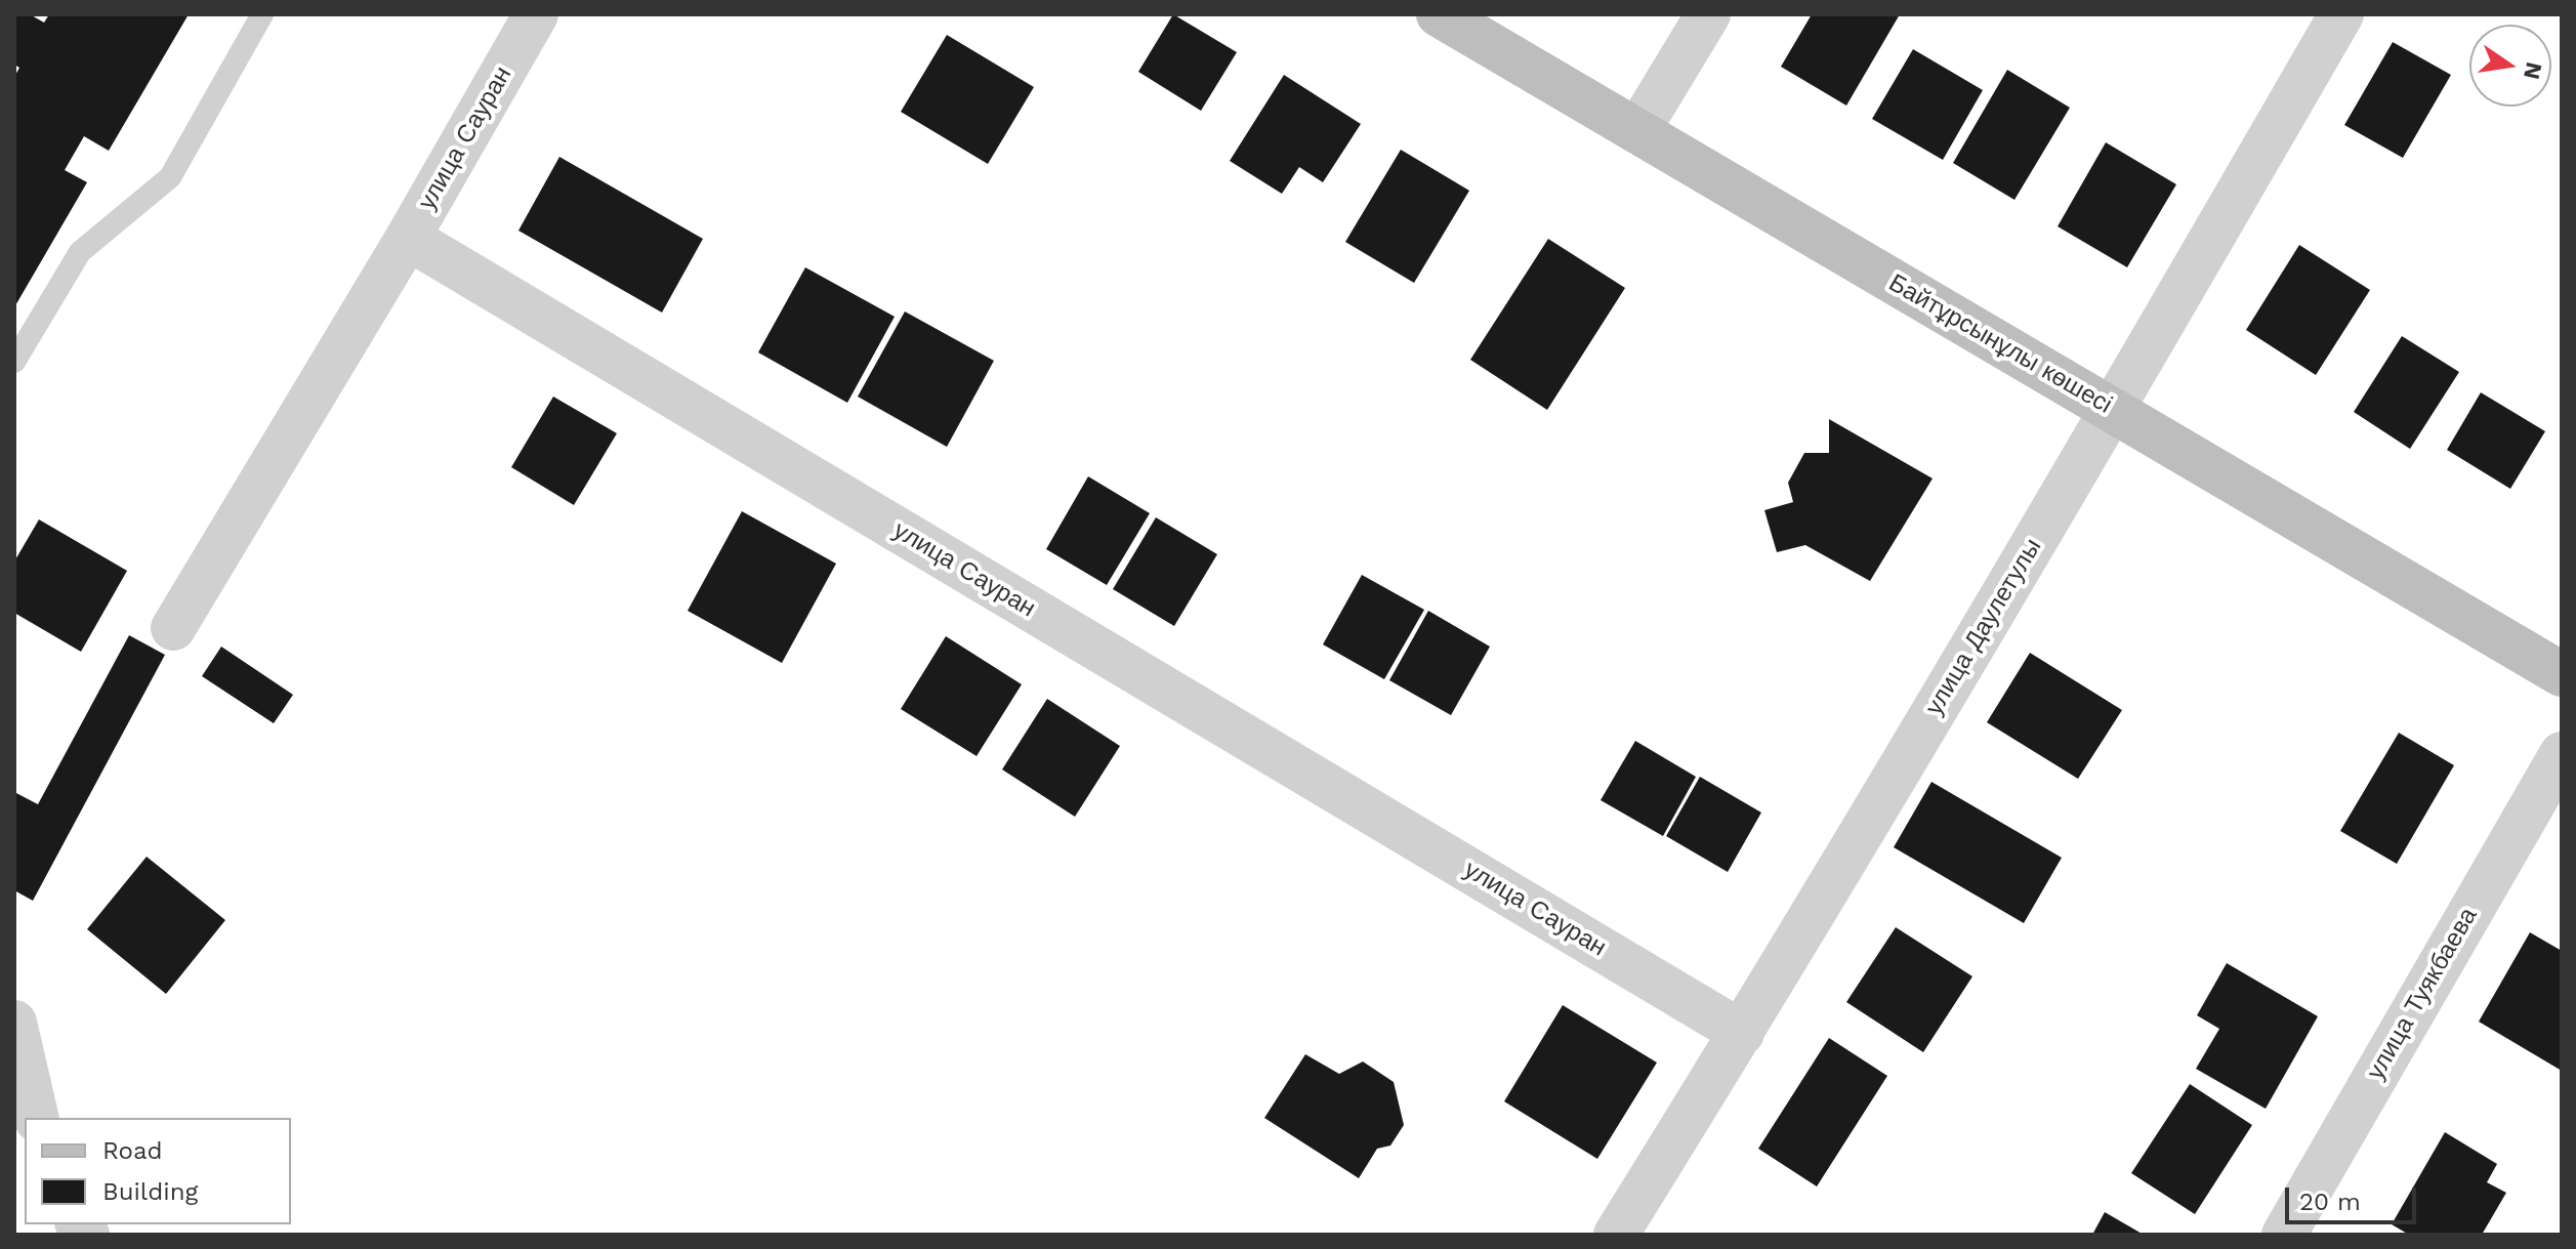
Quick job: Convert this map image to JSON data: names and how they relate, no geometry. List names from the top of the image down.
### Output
{
  "streets": {
    "main road": ["Байтұрсынұлы көшесі"],
    "street": ["улица Сауран", "улица Даулетулы", "улица Туякбаева"]
  },
  "crossings": [
    ["улица Сауран", "улица Даулетулы"],
    ["Байтұрсынұлы көшесі", "улица Даулетулы"]
  ],
  "legend": ["Road", "Building"],
  "scale_bar": "20 m",
  "north": "right"
}
